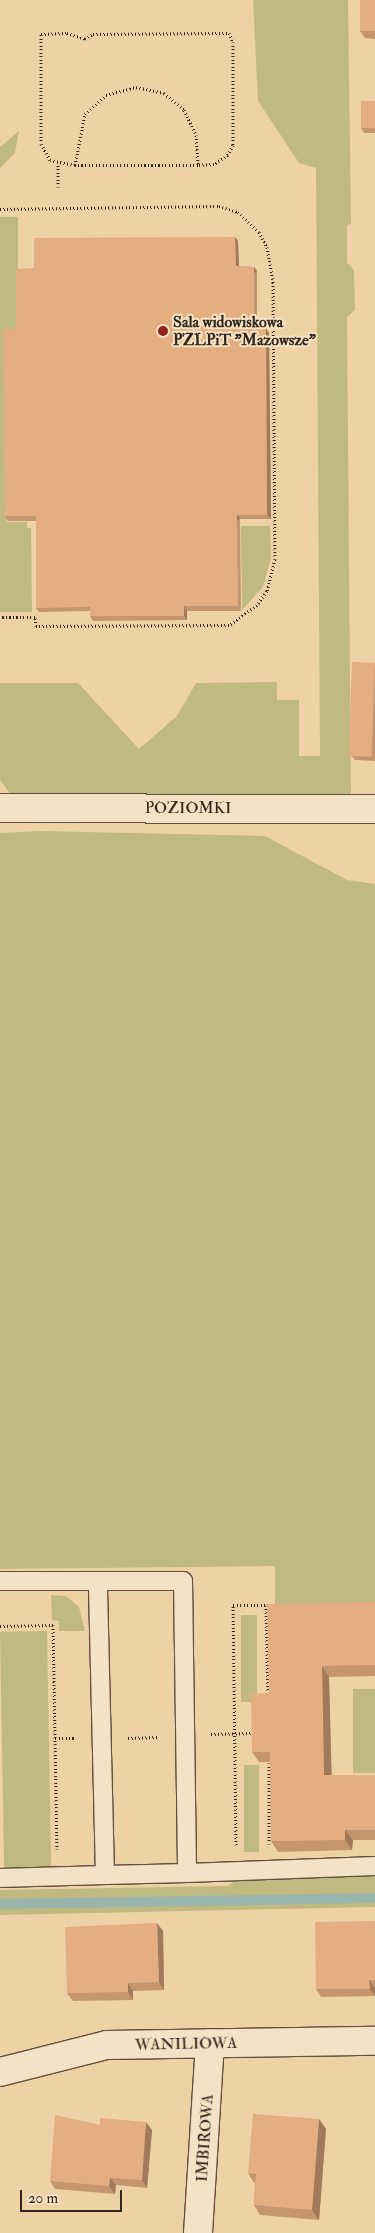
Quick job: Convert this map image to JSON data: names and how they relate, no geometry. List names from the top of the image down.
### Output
{
  "streets": {
    "street": ["POZIOMKI", "WANILIOWA", "IMBIROWA"]
  },
  "crossings": [
    ["WANILIOWA", "IMBIROWA"]
  ],
  "places": ["Sala widowiskowa PZLPiT \"Mazowsze\""],
  "scale_bar": "20 m"
}
